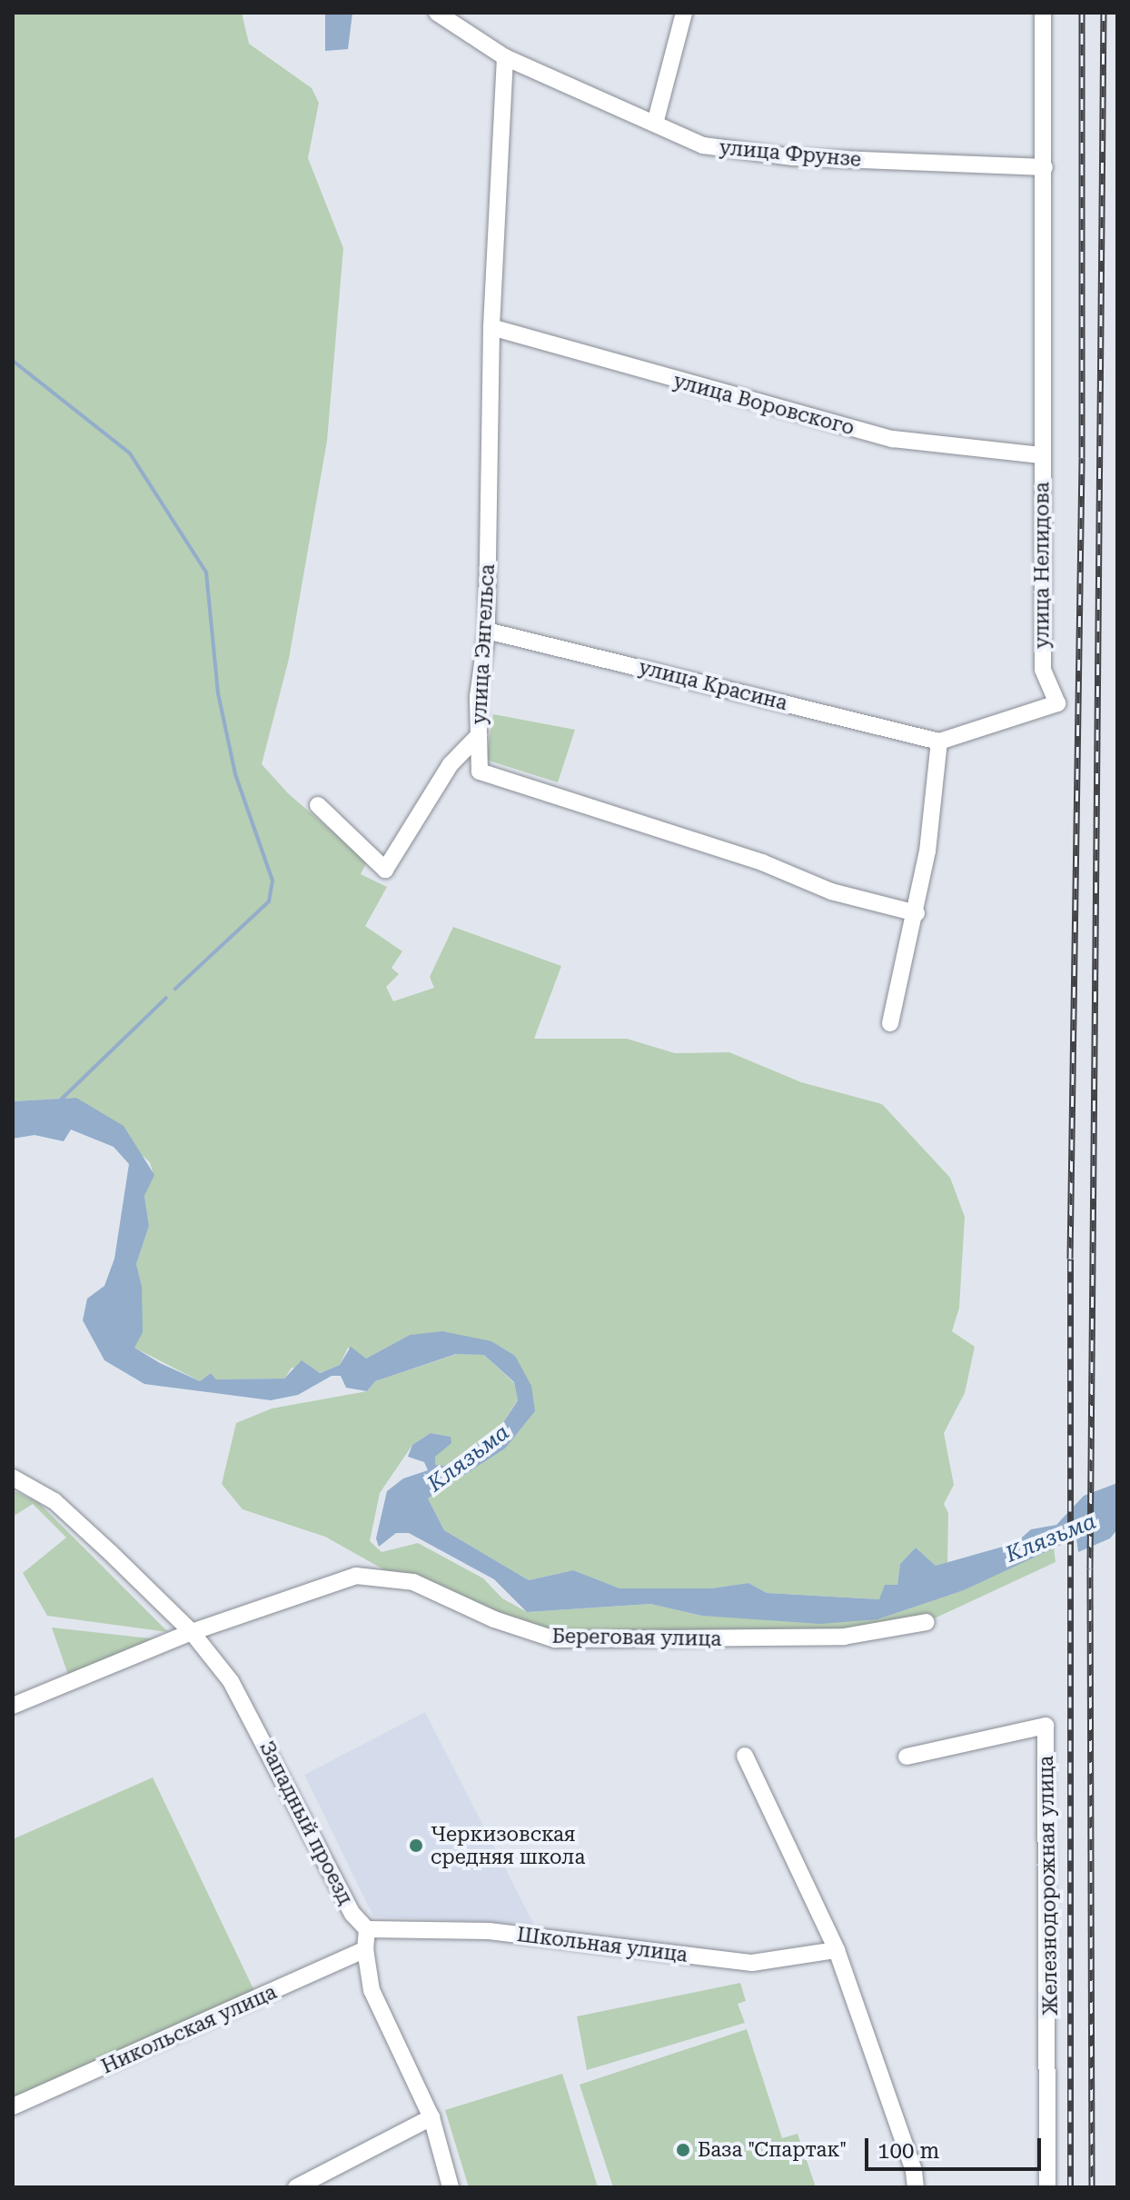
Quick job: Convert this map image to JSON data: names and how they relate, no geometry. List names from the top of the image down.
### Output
{
  "streets": {
    "street": [
      "улица Фрунзе",
      "улица Воровского",
      "улица Нелидова",
      "улица Энгельса",
      "улица Красина",
      "Береговая улица",
      "Западный проезд",
      "Железнодорожная улица",
      "Школьная улица",
      "Никольская улица"
    ]
  },
  "crossings": [
    ["улица Фрунзе", "улица Нелидова"],
    ["улица Фрунзе", "улица Энгельса"],
    ["улица Воровского", "улица Нелидова"],
    ["улица Воровского", "улица Энгельса"],
    ["улица Нелидова", "улица Красина"],
    ["улица Энгельса", "улица Красина"],
    ["Береговая улица", "Западный проезд"],
    ["Западный проезд", "Школьная улица"]
  ],
  "water": ["Клязьма"],
  "places": ["Черкизовская средняя школа", "База \"Спартак\""],
  "scale_bar": "100 m"
}
